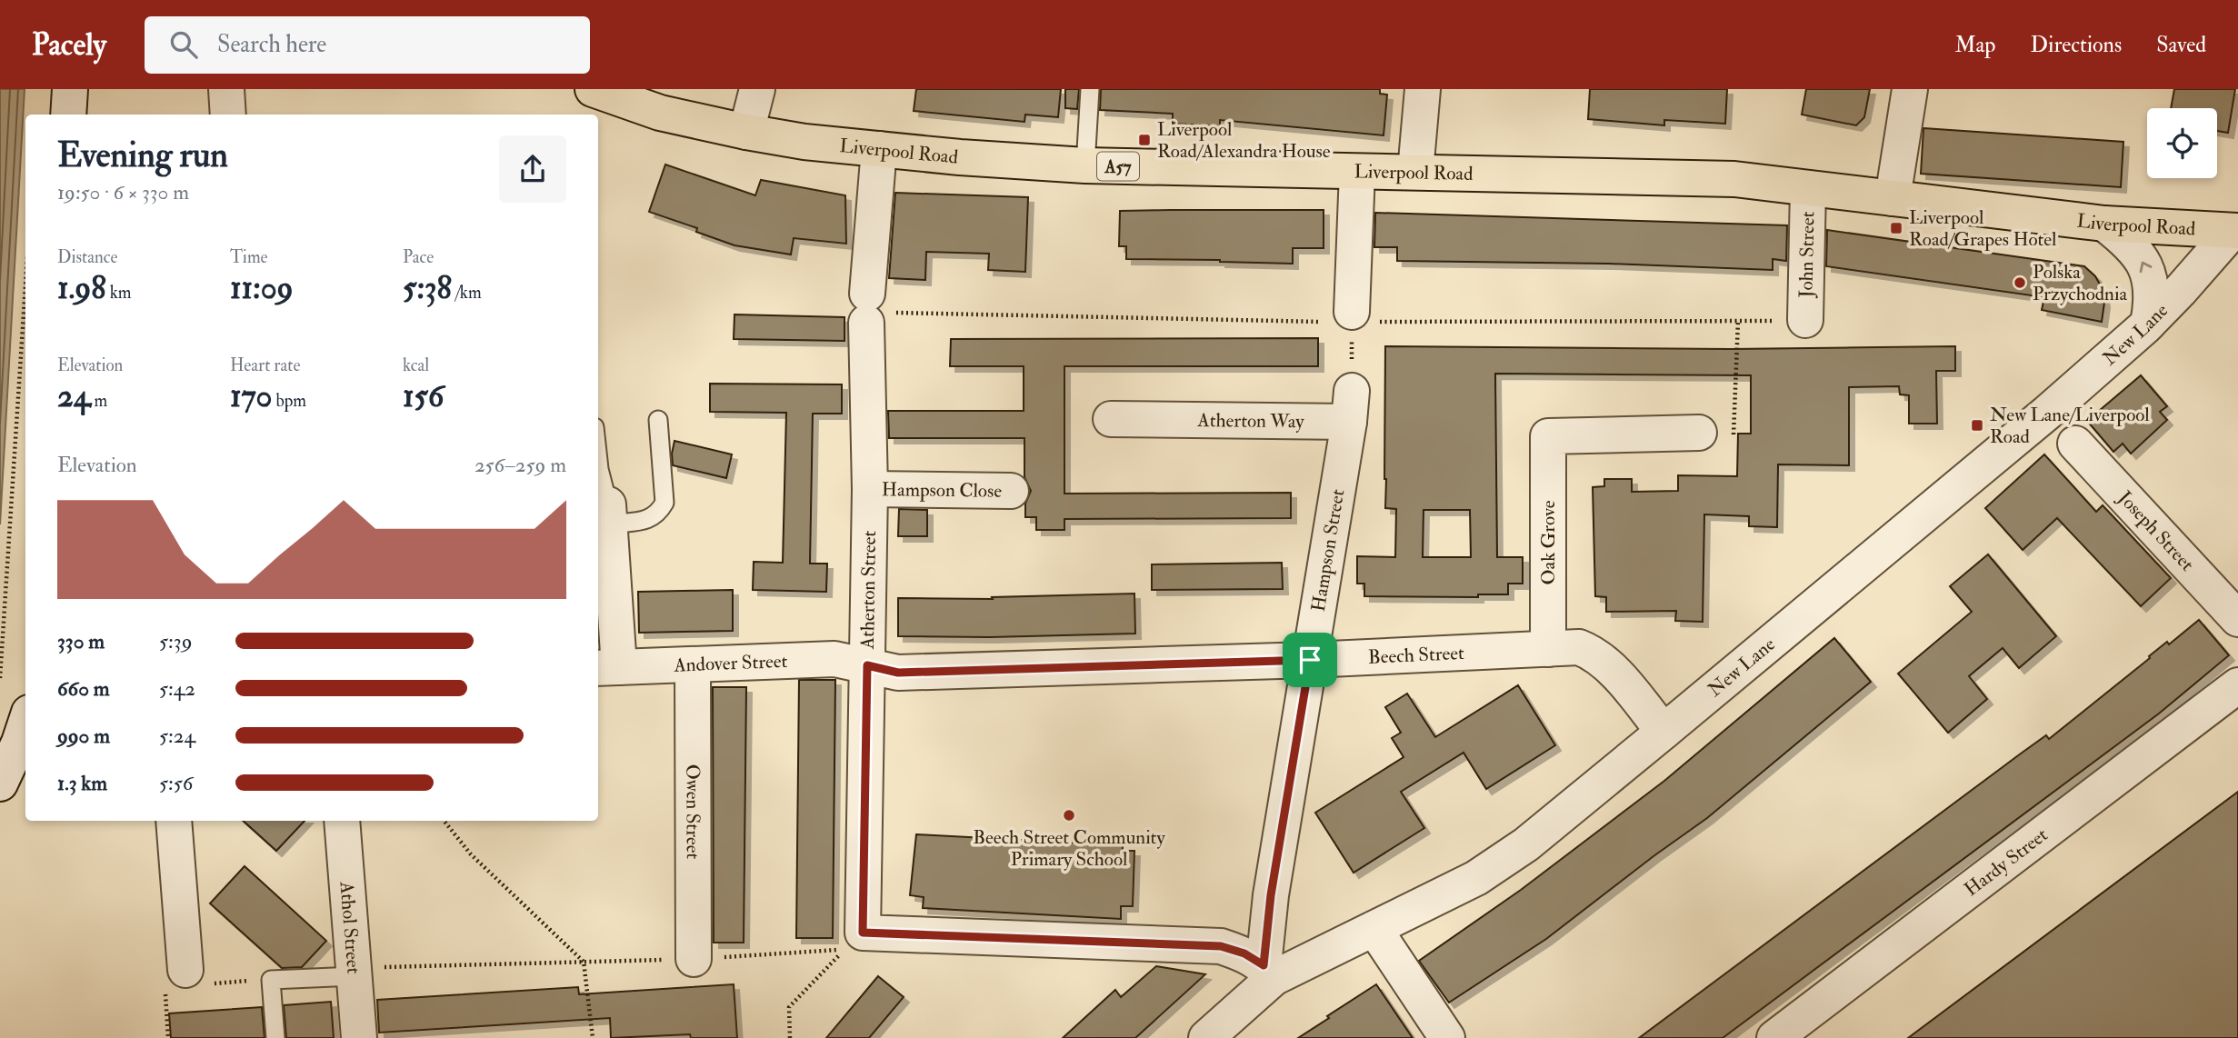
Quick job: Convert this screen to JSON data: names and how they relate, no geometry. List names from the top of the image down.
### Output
{
  "streets": {
    "main road": ["Liverpool Road", "A57"],
    "street": [
      "John Street",
      "New Lane",
      "Atherton Way",
      "Hampson Close",
      "Joseph Street",
      "Oak Grove",
      "Hampson Street",
      "Atherton Street",
      "Beech Street",
      "Andover Street",
      "Owen Street",
      "Hardy Street",
      "Athol Street"
    ]
  },
  "crossings": [
    ["Liverpool Road", "John Street"],
    ["Liverpool Road", "New Lane"],
    ["Liverpool Road", "Atherton Street"],
    ["New Lane", "Hampson Street"],
    ["New Lane", "Atherton Street"],
    ["New Lane", "Beech Street"],
    ["Atherton Way", "Hampson Street"],
    ["Hampson Close", "Atherton Street"],
    ["Oak Grove", "Beech Street"],
    ["Hampson Street", "Atherton Street"],
    ["Hampson Street", "Beech Street"],
    ["Atherton Street", "Beech Street"],
    ["Atherton Street", "Andover Street"],
    ["Beech Street", "Andover Street"],
    ["Andover Street", "Owen Street"]
  ],
  "places": {
    "transit": ["Liverpool Road/Alexandra House", "Liverpool Road/Grapes Hotel", "New Lane/Liverpool Road"],
    "other": ["Polska Przychodnia", "Beech Street Community Primary School"]
  },
  "page": {
    "header": "Pacely",
    "search": "Search here",
    "nav": ["Map", "Directions", "Saved"],
    "heading": ["Evening run", "19:50 · 6 × 330 m"],
    "stats": [
      ["Distance", "1.98 km"],
      ["Time", "11:09"],
      ["Pace", "5:38 /km"],
      ["Elevation", "24 m"],
      ["Heart rate", "170 bpm"],
      ["kcal", "156"]
    ],
    "chart": ["Elevation", "256–259 m"],
    "list": [
      {
        "name": "330 m",
        "note": "5:39"
      },
      {
        "name": "660 m",
        "note": "5:42"
      },
      {
        "name": "990 m",
        "note": "5:24"
      },
      {
        "name": "1.3 km",
        "note": "5:56"
      }
    ]
  }
}
